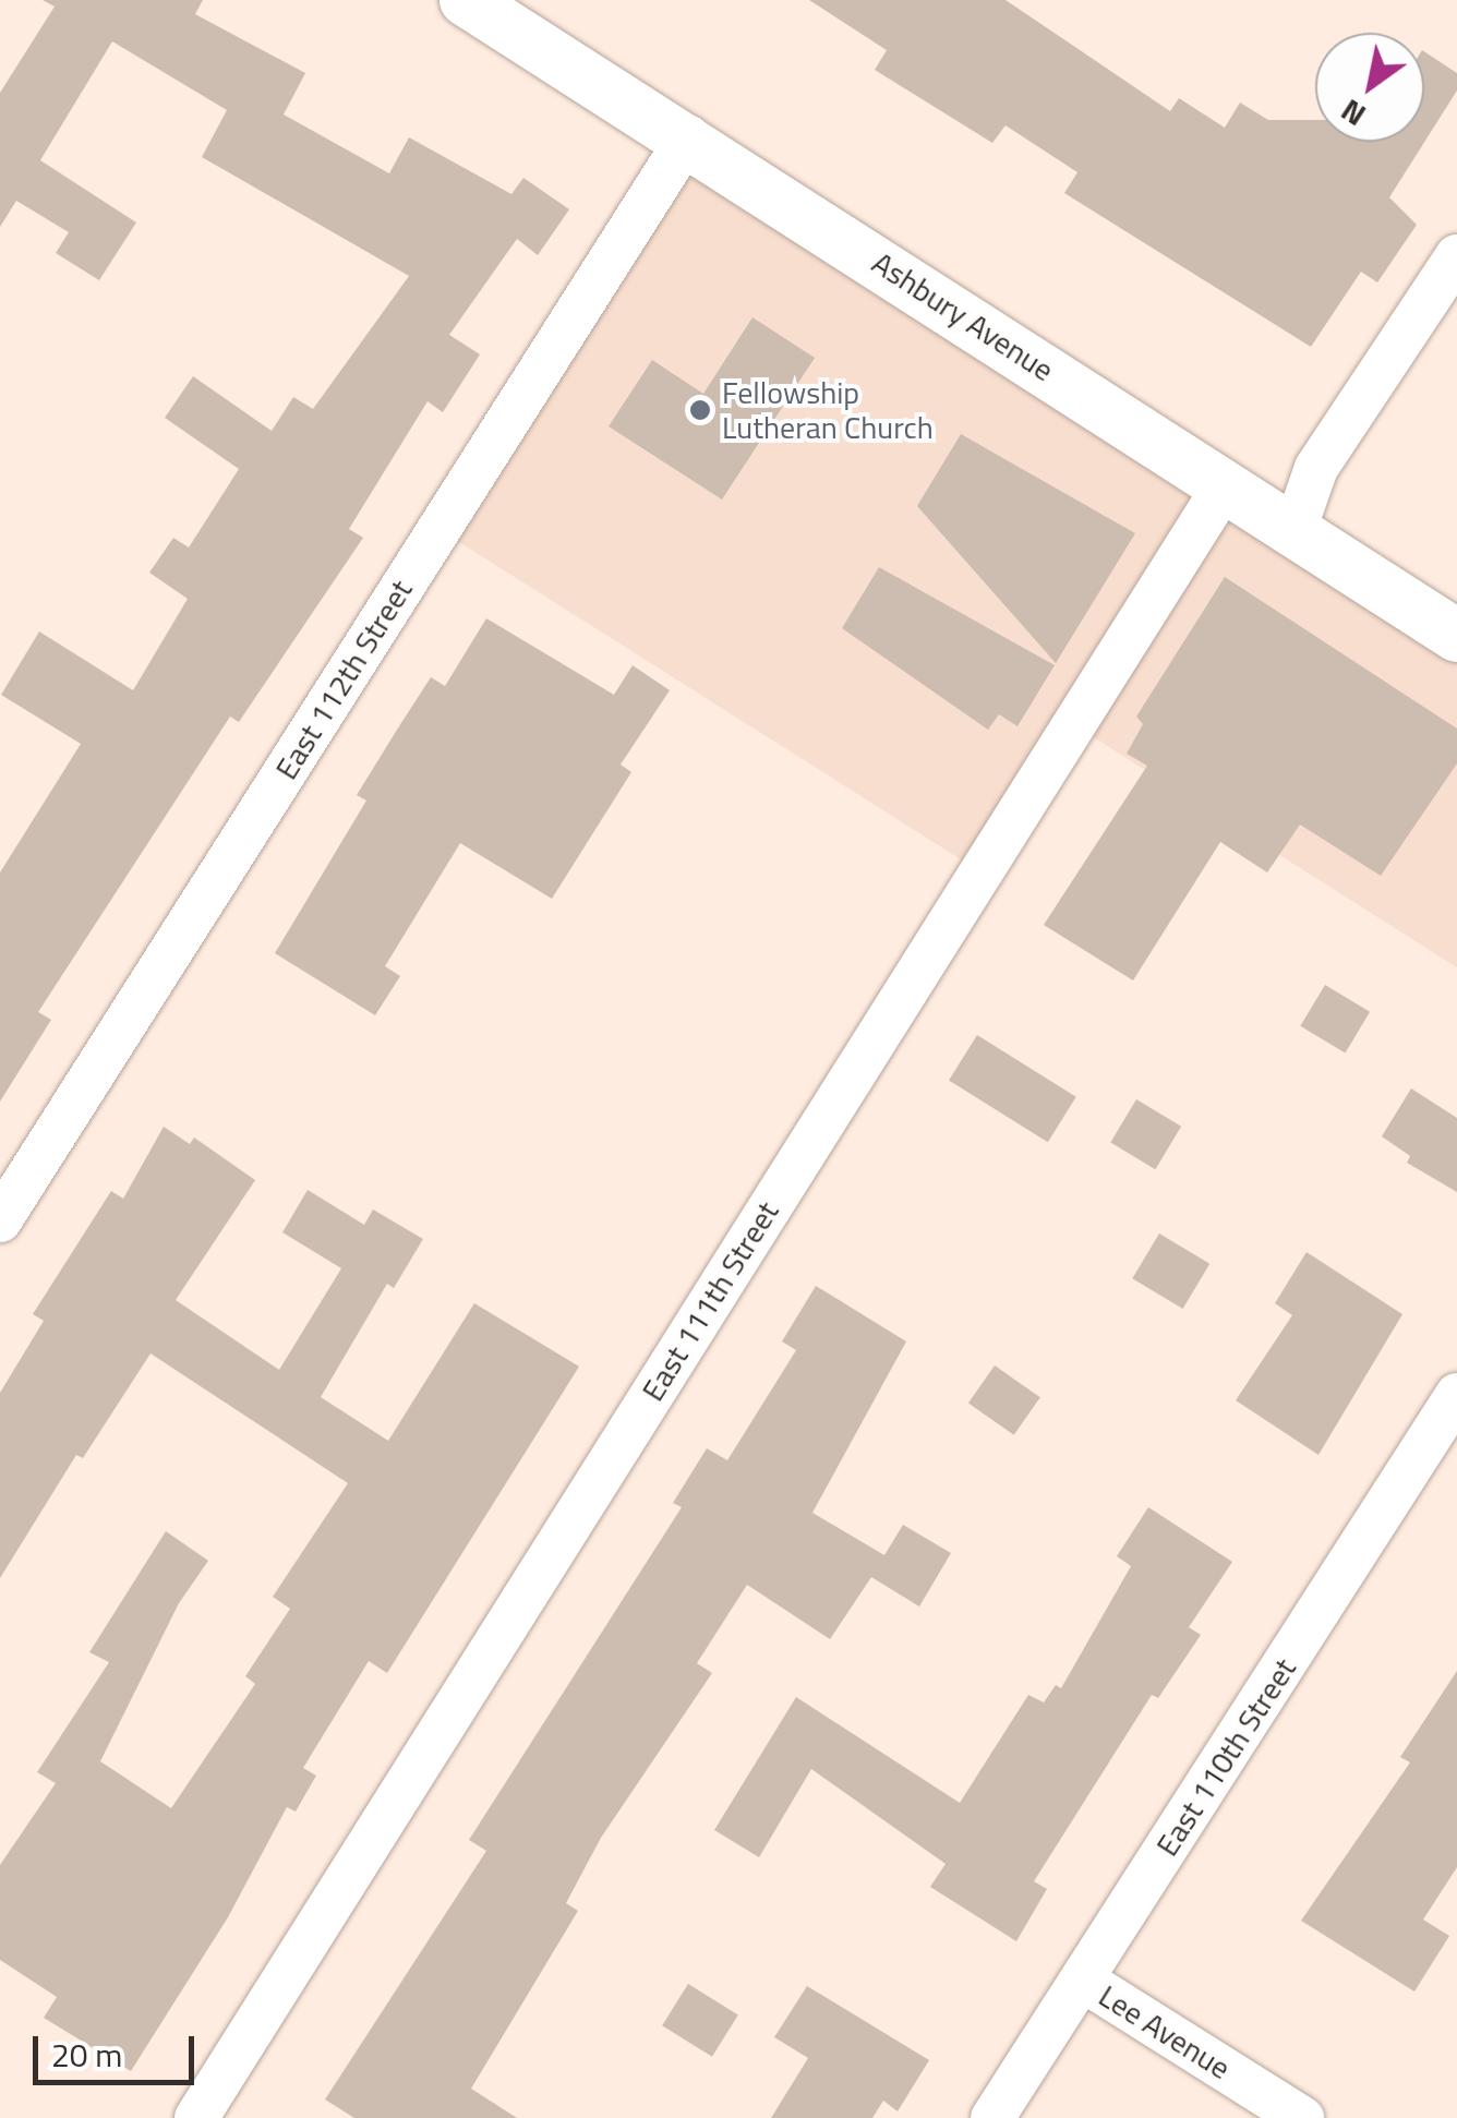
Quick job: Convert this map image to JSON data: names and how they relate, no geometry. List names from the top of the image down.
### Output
{
  "streets": {
    "street": [
      "Ashbury Avenue",
      "East 112th Street",
      "East 111th Street",
      "East 110th Street",
      "Lee Avenue"
    ]
  },
  "crossings": [
    ["Ashbury Avenue", "East 112th Street"],
    ["Ashbury Avenue", "East 111th Street"],
    ["East 110th Street", "Lee Avenue"]
  ],
  "places": ["Fellowship Lutheran Church"],
  "scale_bar": "20 m",
  "north": "bottom left"
}
